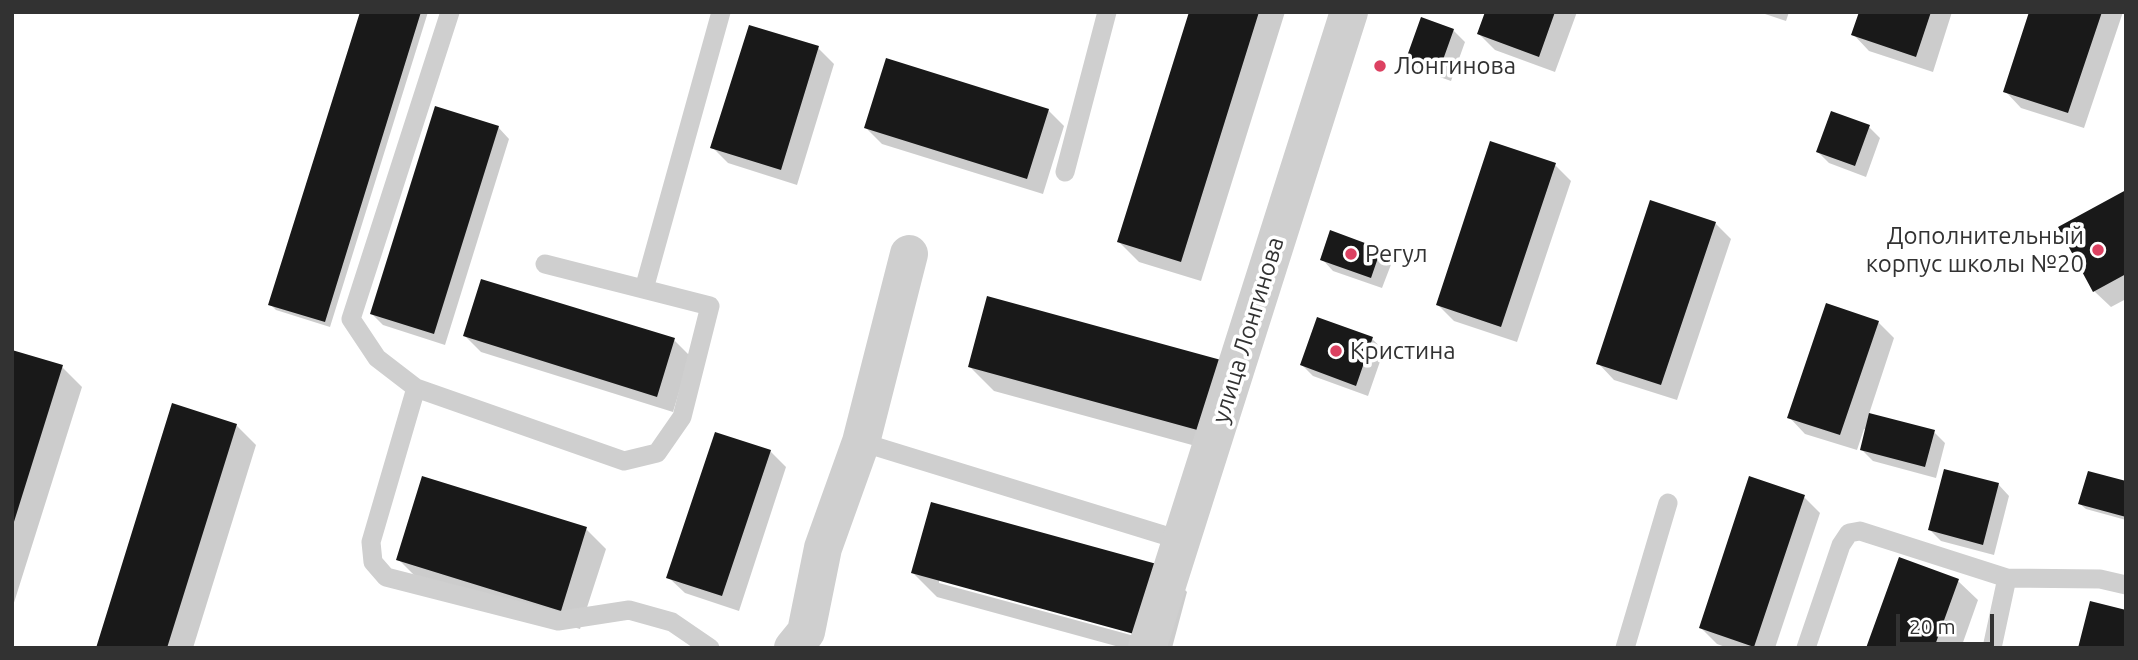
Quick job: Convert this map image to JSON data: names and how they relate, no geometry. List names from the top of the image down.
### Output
{
  "streets": {
    "street": ["улица Лонгинова"]
  },
  "places": [
    "Лонгинова",
    "Дополнительный корпус школы №20",
    "Регул",
    "Кристина"
  ],
  "scale_bar": "20 m"
}
